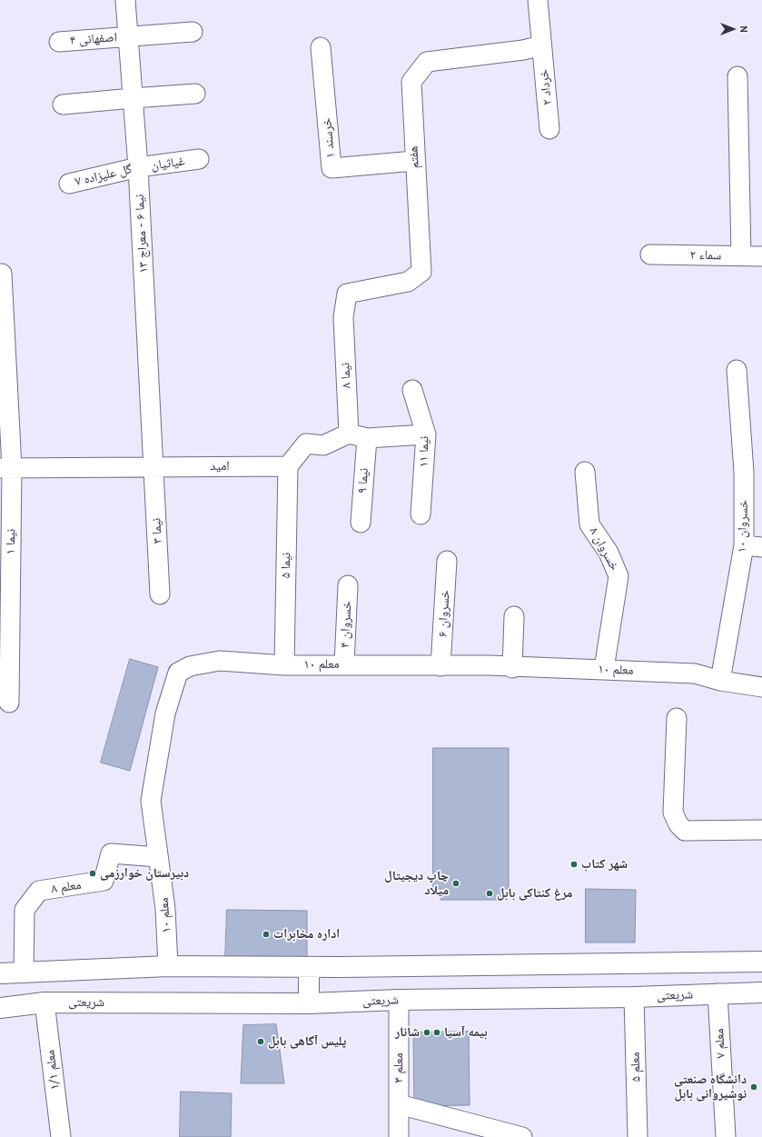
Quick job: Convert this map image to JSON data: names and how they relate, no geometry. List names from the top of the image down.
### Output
{
  "streets": {
    "main road": ["شریعتی"],
    "street": [
      "اصفهانی ۴",
      "خرداد ۲",
      "خرسند ۱",
      "هفتم",
      "غیاثیان",
      "گل علیزاده ۷",
      "نیما ۶ - معراج ۱۳",
      "سماء ۲",
      "نیما ۸",
      "نیما ۱۱",
      "امید",
      "نیما ۹",
      "خسروان ۱۰",
      "نیما ۳",
      "نیما ۱",
      "خسروان ۸",
      "نیما ۵",
      "خسروان ۶",
      "خسروان ۴",
      "معلم ۱۰",
      "معلم ۸",
      "معلم ۷",
      "معلم ۵",
      "معلم ۳",
      "معلم ۱/۱"
    ]
  },
  "crossings": [
    ["اصفهانی ۴", "نیما ۶ - معراج ۱۳"],
    ["خرداد ۲", "هفتم"],
    ["خرسند ۱", "هفتم"],
    ["هفتم", "نیما ۸"],
    ["غیاثیان", "گل علیزاده ۷"],
    ["غیاثیان", "نیما ۶ - معراج ۱۳"],
    ["گل علیزاده ۷", "نیما ۶ - معراج ۱۳"],
    ["نیما ۶ - معراج ۱۳", "امید"],
    ["نیما ۶ - معراج ۱۳", "نیما ۳"],
    ["امید", "نیما ۳"],
    ["امید", "نیما ۱"],
    ["امید", "نیما ۵"],
    ["خسروان ۱۰", "معلم ۱۰"],
    ["خسروان ۸", "معلم ۱۰"],
    ["نیما ۵", "معلم ۱۰"],
    ["خسروان ۶", "معلم ۱۰"],
    ["خسروان ۴", "معلم ۱۰"],
    ["معلم ۱۰", "معلم ۸"],
    ["شریعتی", "معلم ۷"],
    ["شریعتی", "معلم ۵"],
    ["شریعتی", "معلم ۳"],
    ["شریعتی", "معلم ۱/۱"]
  ],
  "places": [
    "شهر کتاب",
    "دبیرستان خوارزمی",
    "چاپ دیجیتال میلاد",
    "مرغ کنتاکی بابل",
    "اداره مخابرات",
    "شانار",
    "بیمه آسیا",
    "پلیس آگاهی بابل",
    "دانشگاه صنعتی نوشیروانی بابل"
  ],
  "north": "right"
}
